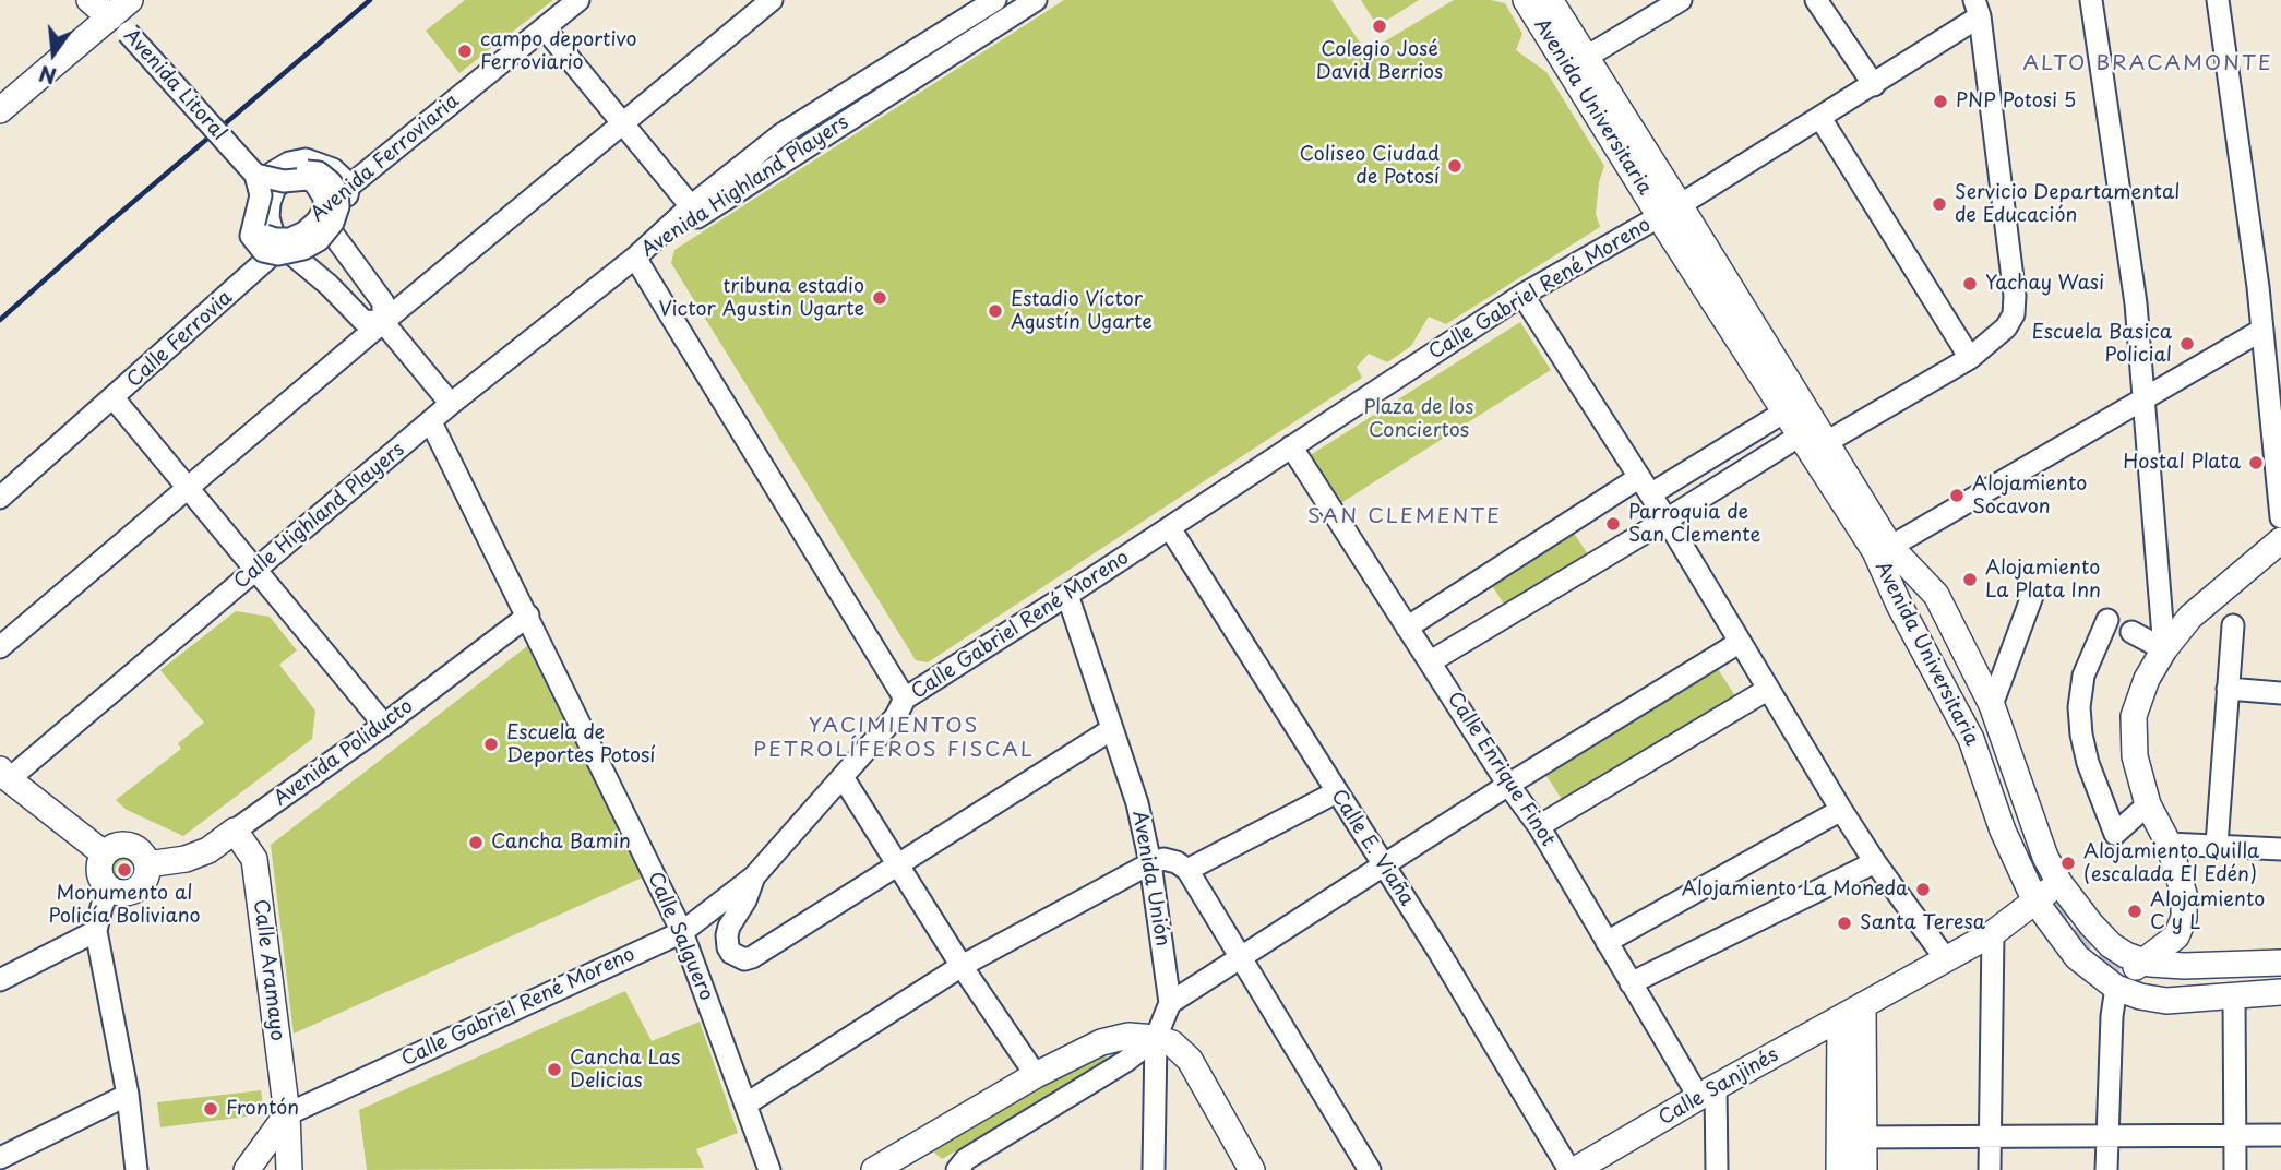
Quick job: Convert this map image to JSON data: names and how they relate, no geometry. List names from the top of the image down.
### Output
{
  "streets": {
    "main road": [
      "Avenida Litoral",
      "Avenida Universitaria",
      "Avenida Poliducto",
      "Calle Aramayo",
      "Calle Sanjinés"
    ],
    "street": [
      "Avenida Ferroviaria",
      "Avenida Highland Players",
      "Calle Gabriel René Moreno",
      "Calle Ferrovia",
      "Calle Highland Players",
      "Calle Enrique Finot",
      "Calle E. Viaña",
      "Avenida Unión",
      "Calle Salguero"
    ]
  },
  "crossings": [
    ["Avenida Universitaria", "Calle Gabriel René Moreno"],
    ["Avenida Universitaria", "Calle Sanjinés"],
    ["Avenida Ferroviaria", "Calle Ferrovia"],
    ["Avenida Highland Players", "Calle Highland Players"],
    ["Calle Gabriel René Moreno", "Calle Enrique Finot"],
    ["Calle Gabriel René Moreno", "Calle E. Viaña"],
    ["Calle Gabriel René Moreno", "Avenida Unión"],
    ["Calle Gabriel René Moreno", "Calle Salguero"],
    ["Calle Gabriel René Moreno", "Calle Aramayo"],
    ["Calle Highland Players", "Calle Salguero"],
    ["Avenida Poliducto", "Calle Salguero"],
    ["Avenida Poliducto", "Calle Aramayo"],
    ["Calle Enrique Finot", "Calle Sanjinés"],
    ["Calle E. Viaña", "Calle Sanjinés"]
  ],
  "districts": ["ALTO BRACAMONTE", "SAN CLEMENTE", "YACIMIENTOS PETROLÍFEROS FISCAL"],
  "parks": ["Plaza de los Conciertos"],
  "places": [
    "Colegio José David Berrios",
    "campo deportivo Ferroviario",
    "PNP Potosi 5",
    "Coliseo Ciudad de Potosí",
    "Servicio Departamental de Educación",
    "Yachay Wasi",
    "tribuna estadio Victor Agustin Ugarte",
    "Estadio Víctor Agustín Ugarte",
    "Escuela Basica Policial",
    "Hostal Plata",
    "Alojamiento Socavon",
    "Parroquia de San Clemente",
    "Alojamiento La Plata Inn",
    "Escuela de Deportes Potosí",
    "Cancha Bamin",
    "Alojamiento Quilla (escalada El Edén)",
    "Monumento al Policía Boliviano",
    "Alojamiento La Moneda",
    "Alojamiento C y L",
    "Santa Teresa",
    "Cancha Las Delicias",
    "Frontón"
  ],
  "north": "bottom"
}
